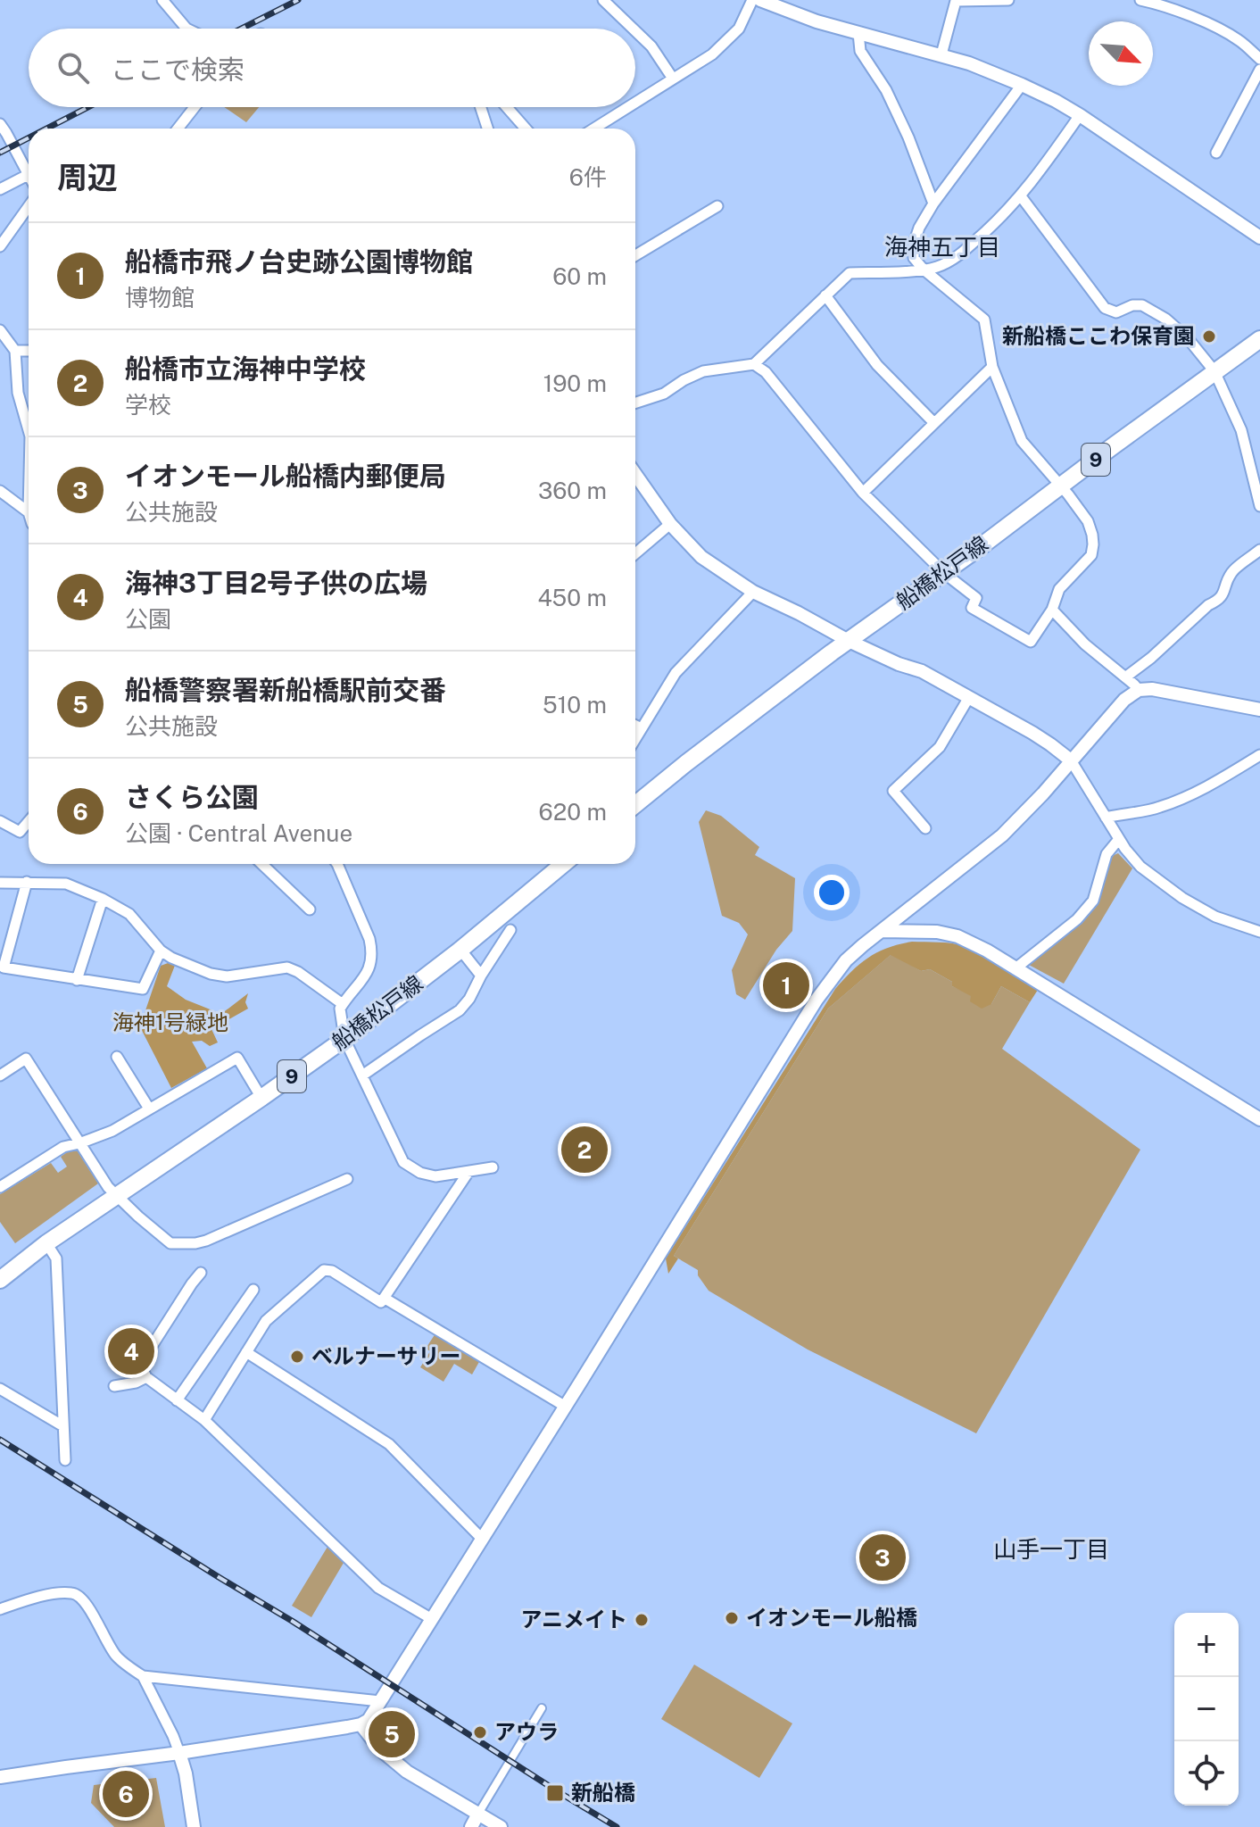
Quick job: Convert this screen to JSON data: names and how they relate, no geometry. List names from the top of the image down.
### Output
{
  "streets": {
    "main road": ["9", "船橋松戸線"]
  },
  "districts": ["海神五丁目", "山手一丁目"],
  "parks": ["海神1号緑地"],
  "places": {
    "other": [
      "新船橋ここわ保育園",
      "ベルナーサリー",
      "イオンモール船橋",
      "アニメイト",
      "アウラ"
    ],
    "transit": ["新船橋"]
  },
  "north": "bottom right",
  "page": {
    "search": "ここで検索",
    "heading": ["周辺", "6件"],
    "list": [
      {
        "mark": "1",
        "name": "船橋市飛ノ台史跡公園博物館",
        "note": "博物館",
        "value": "60 m"
      },
      {
        "mark": "2",
        "name": "船橋市立海神中学校",
        "note": "学校",
        "value": "190 m"
      },
      {
        "mark": "3",
        "name": "イオンモール船橋内郵便局",
        "note": "公共施設",
        "value": "360 m"
      },
      {
        "mark": "4",
        "name": "海神3丁目2号子供の広場",
        "note": "公園",
        "value": "450 m"
      },
      {
        "mark": "5",
        "name": "船橋警察署新船橋駅前交番",
        "note": "公共施設",
        "value": "510 m"
      },
      {
        "mark": "6",
        "name": "さくら公園",
        "note": "公園 · Central Avenue",
        "value": "620 m"
      }
    ],
    "pins": [
      "1",
      "2",
      "4",
      "3",
      "5",
      "6"
    ],
    "map_buttons": ["+", "−"]
  }
}
